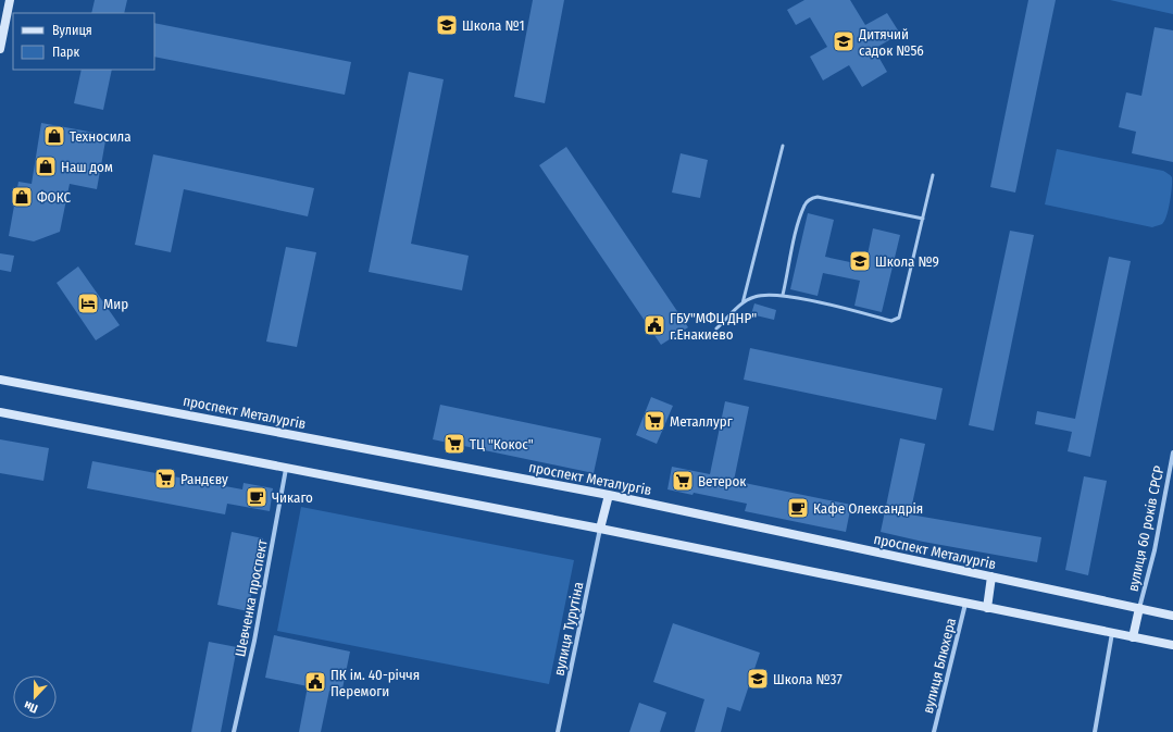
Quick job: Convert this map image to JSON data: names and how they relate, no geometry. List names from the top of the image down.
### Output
{
  "streets": {
    "street": [
      "проспект Металургів",
      "вулиця 60 років СРСР",
      "Шевченка проспект",
      "вулиця Турутіна",
      "вулиця Блюхера"
    ]
  },
  "crossings": [
    ["проспект Металургів", "вулиця 60 років СРСР"]
  ],
  "places": {
    "school or university": [
      "Школа №1",
      "Дитячий садок №56",
      "Школа №9",
      "Школа №37"
    ],
    "shop": ["Техносила", "Наш дом", "ФОКС"],
    "hotel": ["Мир"],
    "public building": ["ГБУ\"МФЦ ДНР\" г.Енакиево", "ПК ім. 40-річчя Перемоги"],
    "supermarket": [
      "Металлург",
      "ТЦ \"Кокос\"",
      "Рандєву",
      "Ветерок"
    ],
    "cafe": ["Чикаго", "Кафе Олександрія"]
  },
  "legend": ["Вулиця", "Парк"],
  "north": "bottom"
}
